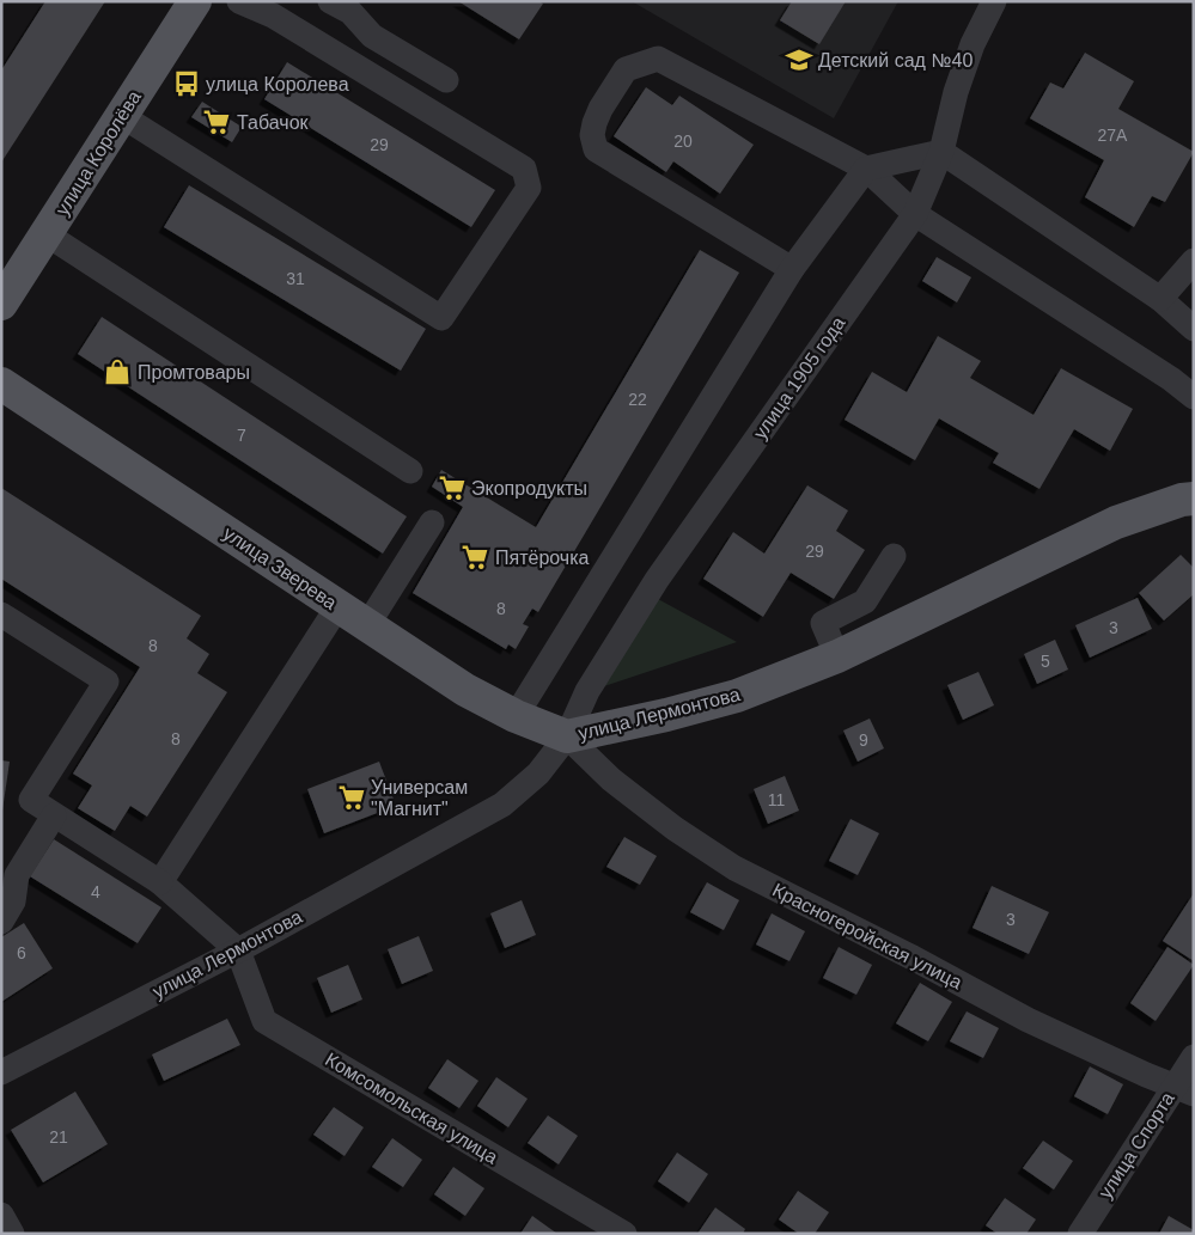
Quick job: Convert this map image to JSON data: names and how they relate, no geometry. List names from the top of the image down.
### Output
{
  "streets": {
    "main road": ["улица Королёва", "улица Зверева", "улица Лермонтова"],
    "street": [
      "улица 1905 года",
      "Красногеройская улица",
      "Комсомольская улица",
      "улица Спорта"
    ]
  },
  "crossings": [
    ["улица 1905 года", "улица Зверева"],
    ["улица 1905 года", "улица Лермонтова"],
    ["улица 1905 года", "Красногеройская улица"],
    ["улица Зверева", "улица Лермонтова"],
    ["улица Зверева", "Красногеройская улица"],
    ["улица Лермонтова", "Красногеройская улица"],
    ["улица Лермонтова", "Комсомольская улица"],
    ["Красногеройская улица", "улица Спорта"]
  ],
  "places": {
    "school or university": ["Детский сад №40"],
    "bus stop": ["улица Королева"],
    "supermarket": [
      "Табачок",
      "Экопродукты",
      "Пятёрочка",
      "Универсам \"Магнит\""
    ],
    "shop": ["Промтовары"]
  },
  "house_numbers": [
    "27А",
    "20",
    "29",
    "31",
    "22",
    "7",
    "29",
    "8",
    "3",
    "8",
    "5",
    "8",
    "9",
    "11",
    "4",
    "3",
    "6",
    "21"
  ]
}
